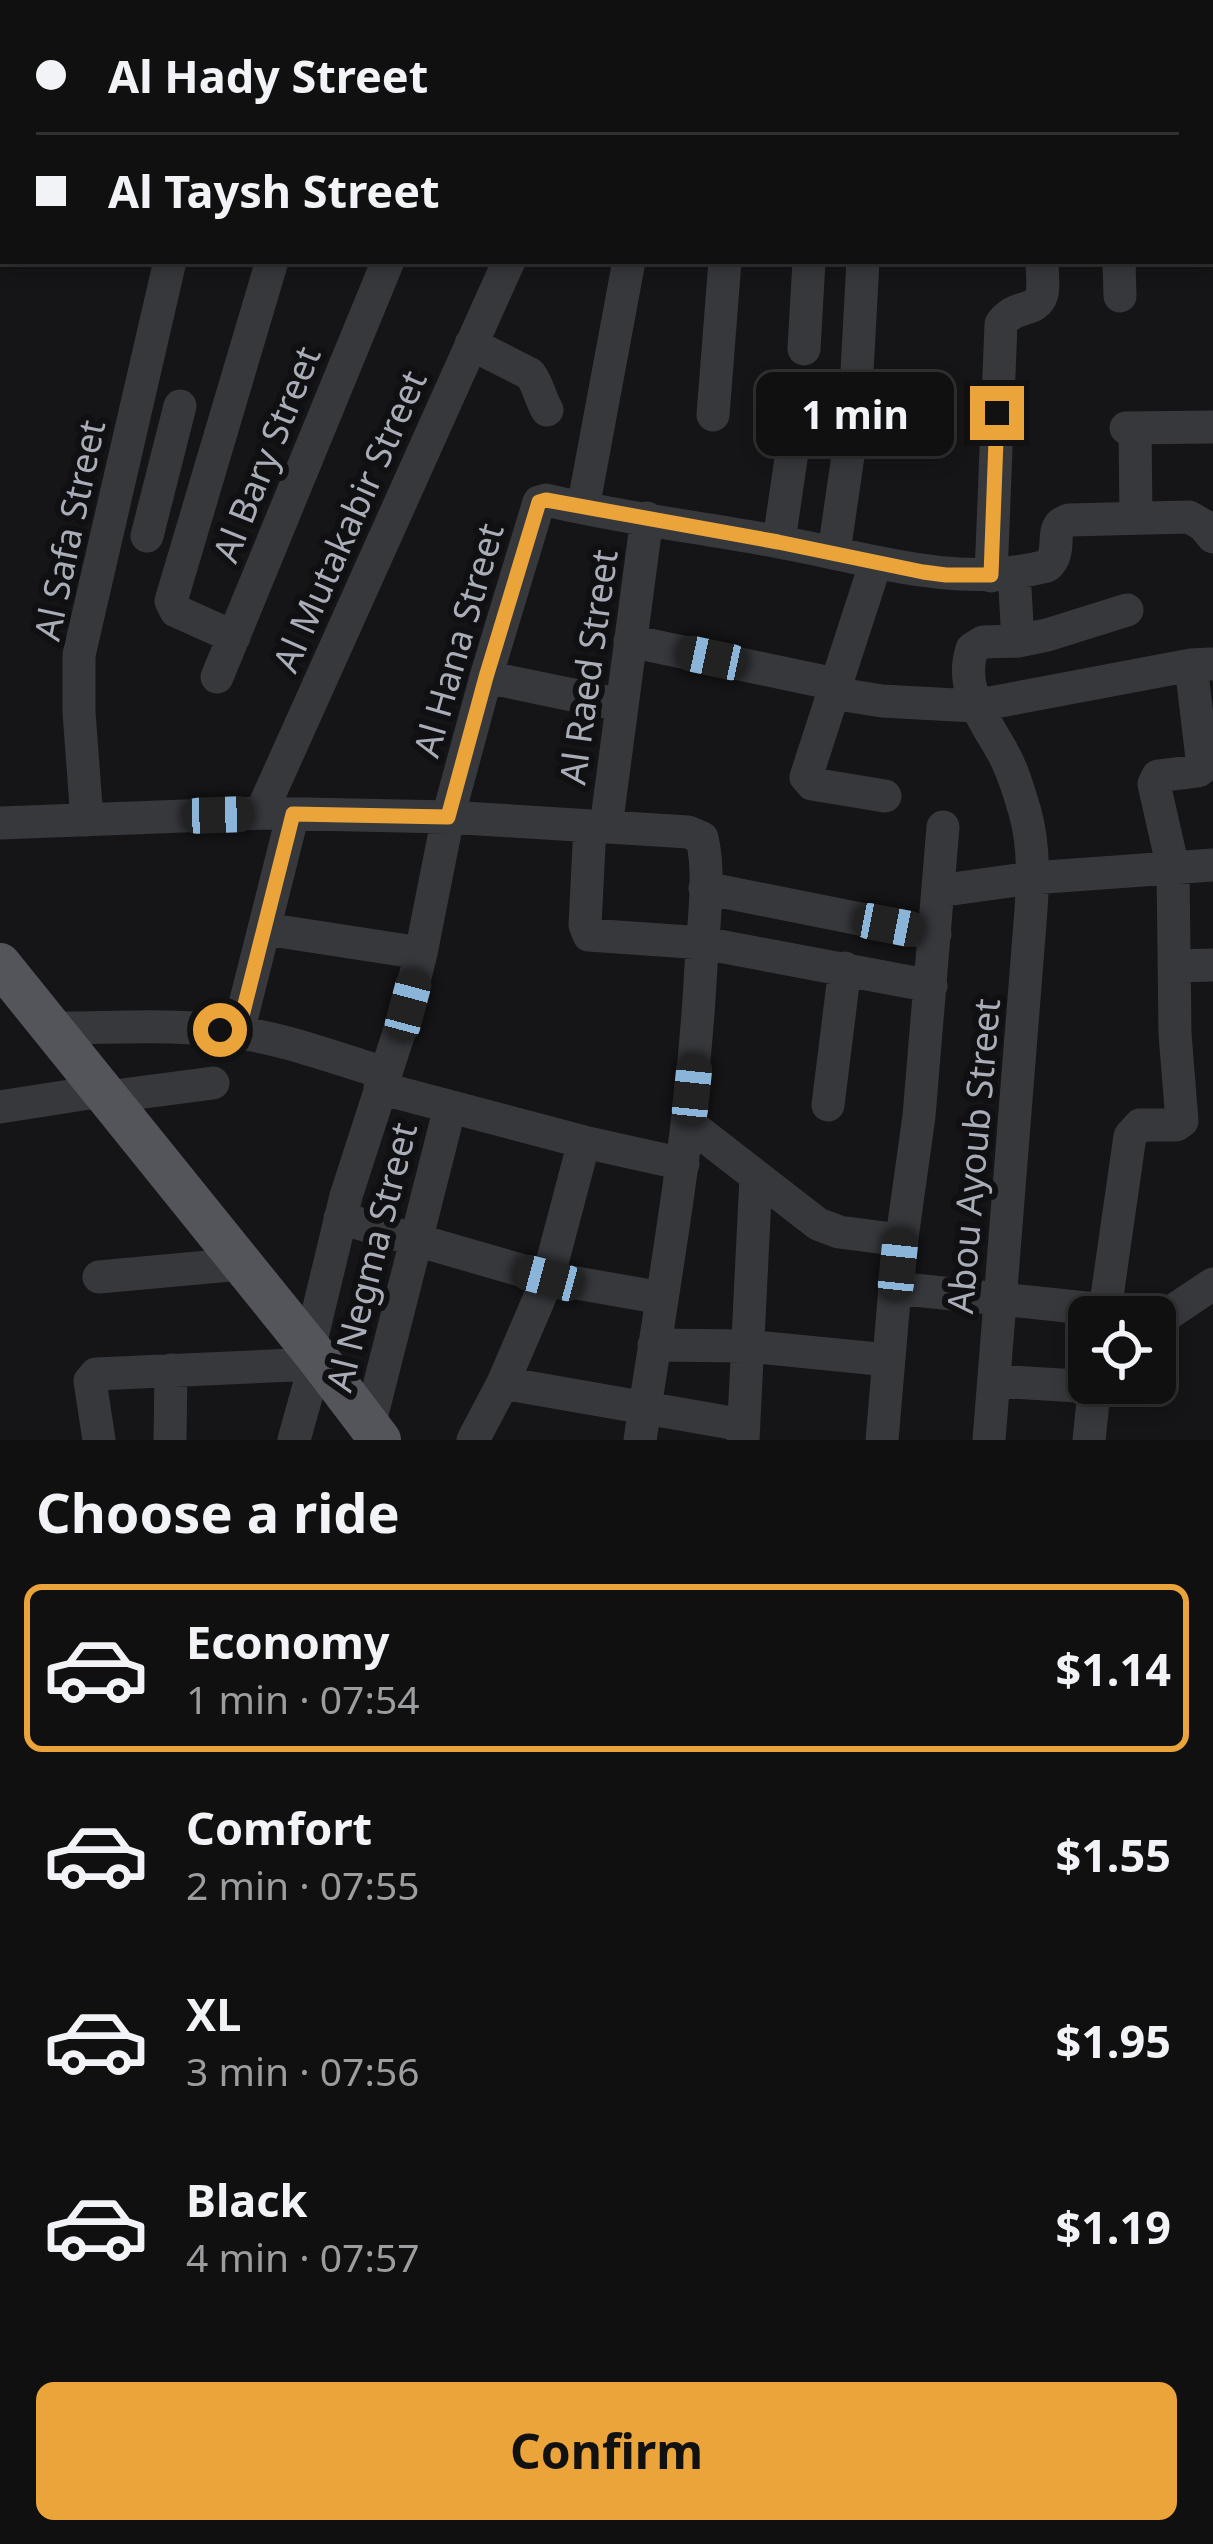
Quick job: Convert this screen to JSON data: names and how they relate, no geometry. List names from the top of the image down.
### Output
{
  "streets": {
    "street": [
      "Al Bary Street",
      "Al Mutakabir Street",
      "Al Safa Street",
      "Al Hana Street",
      "Al Raed Street",
      "Abou Ayoub Street",
      "Al Negma Street"
    ]
  },
  "page": {
    "banner": ["Al Hady Street", "Al Taysh Street"],
    "bubble": "1 min",
    "heading": "Choose a ride",
    "list": [
      {
        "name": "Economy",
        "note": "1 min · 07:54",
        "value": "$1.14"
      },
      {
        "name": "Comfort",
        "note": "2 min · 07:55",
        "value": "$1.55"
      },
      {
        "name": "XL",
        "note": "3 min · 07:56",
        "value": "$1.95"
      },
      {
        "name": "Black",
        "note": "4 min · 07:57",
        "value": "$1.19"
      }
    ],
    "buttons": "Confirm"
  }
}
